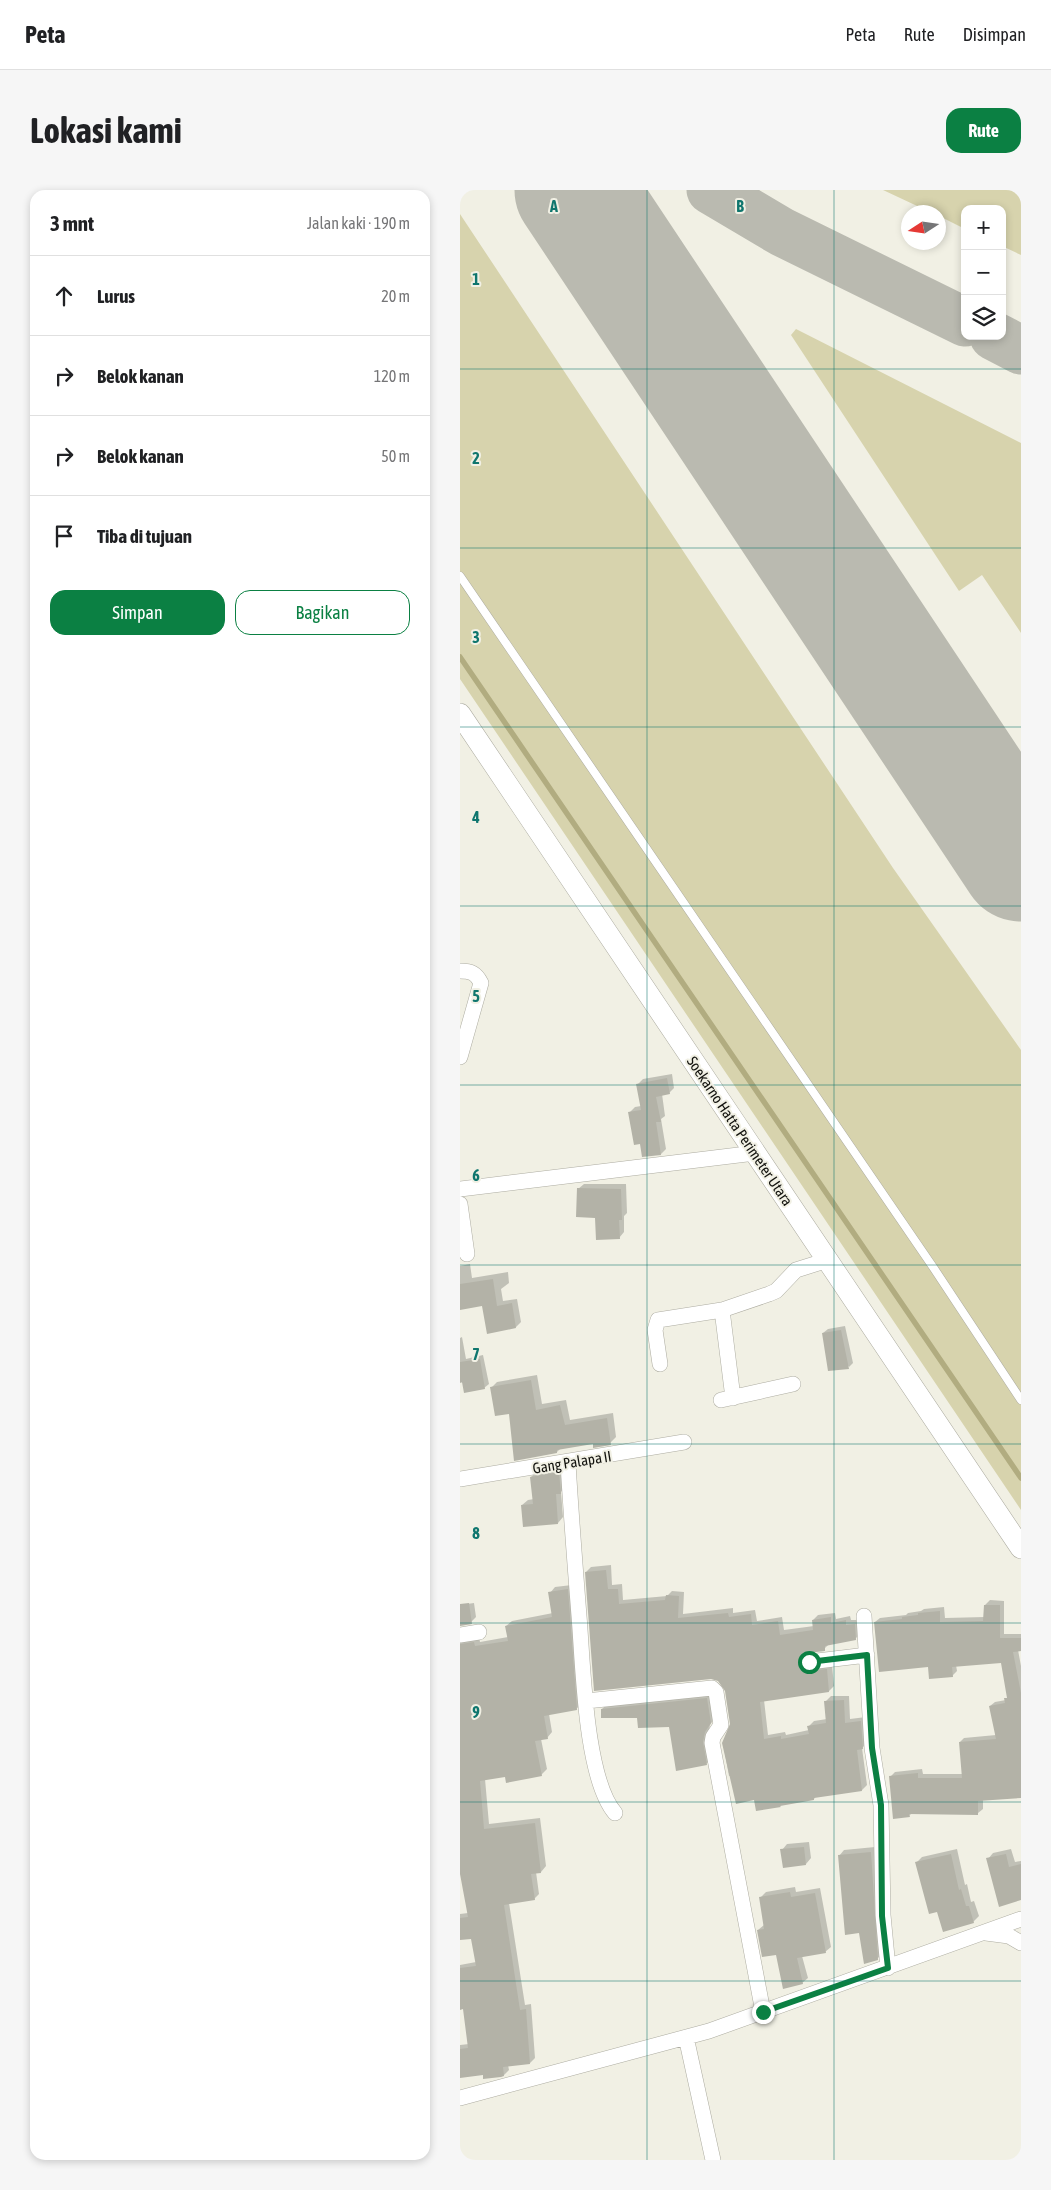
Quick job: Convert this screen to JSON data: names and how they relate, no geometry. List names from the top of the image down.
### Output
{
  "streets": {
    "main road": ["Soekarno Hatta Perimeter Utara"],
    "street": ["Gang Palapa II"]
  },
  "north": "left",
  "page": {
    "header": "Peta",
    "nav": ["Peta", "Rute", "Disimpan"],
    "buttons": [
      "Rute",
      ["Simpan", "Bagikan"]
    ],
    "title": "Lokasi kami",
    "heading": ["3 mnt", "Jalan kaki · 190 m"],
    "map_buttons": ["+", "−"],
    "list": [
      ["Lurus", "20 m"],
      ["Belok kanan", "120 m"],
      ["Belok kanan", "50 m"],
      "Tiba di tujuan"
    ]
  },
  "grid": {
    "columns": ["A", "B"],
    "rows": [
      "1",
      "2",
      "3",
      "4",
      "5",
      "6",
      "7",
      "8",
      "9"
    ]
  }
}
